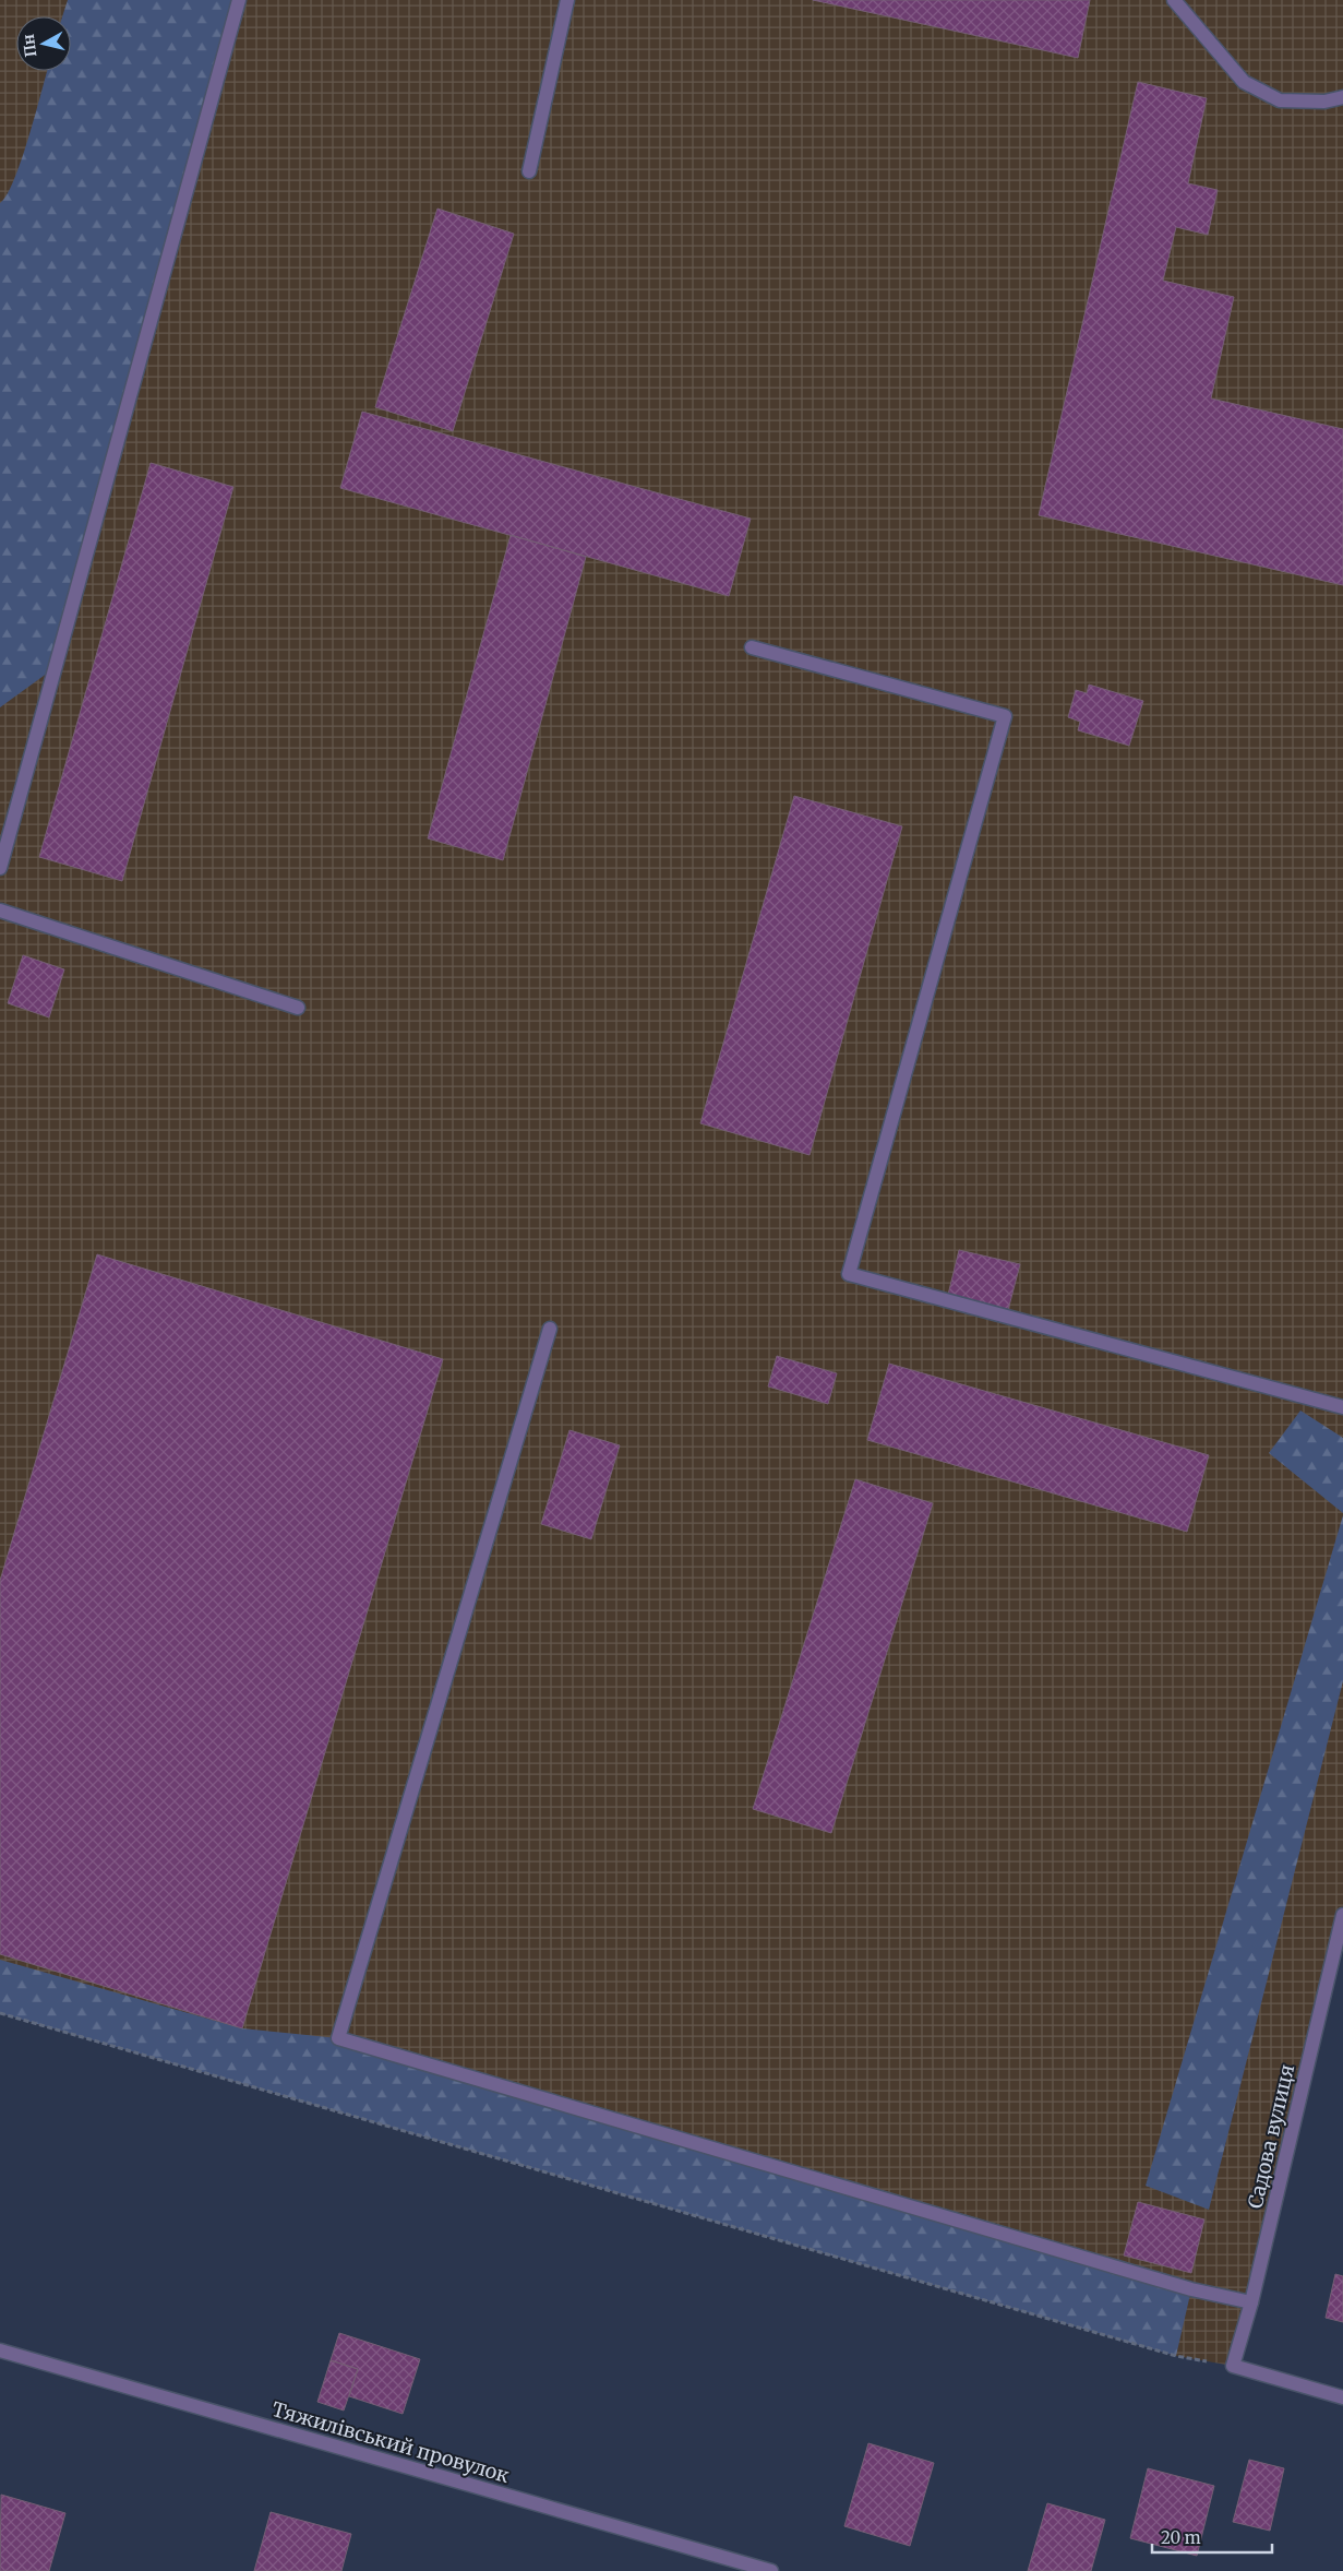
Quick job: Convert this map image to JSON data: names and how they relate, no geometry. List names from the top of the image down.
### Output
{
  "streets": {
    "street": ["Садова вулиця", "Тяжилівський провулок"]
  },
  "scale_bar": "20 m",
  "north": "left"
}
